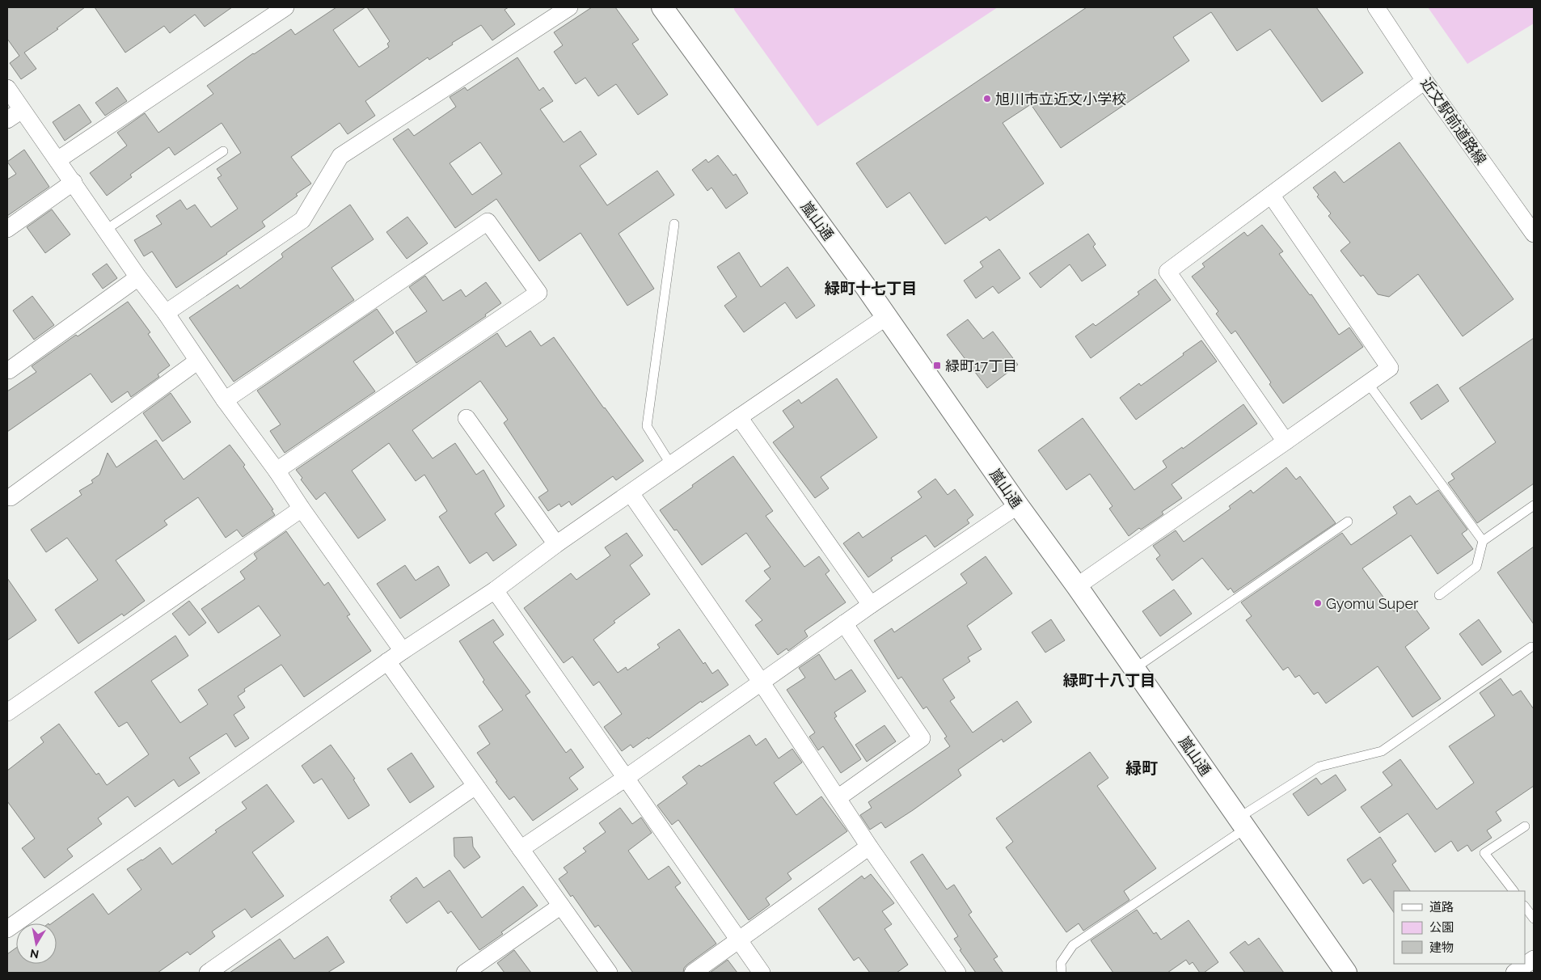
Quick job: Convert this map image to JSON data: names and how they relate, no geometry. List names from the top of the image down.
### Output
{
  "streets": {
    "street": ["近文駅前道路線", "嵐山通"]
  },
  "districts": ["緑町十七丁目", "緑町十八丁目", "緑町"],
  "places": {
    "other": ["旭川市立近文小学校", "Gyomu Super"],
    "transit": ["緑町17丁目"]
  },
  "legend": ["道路", "公園", "建物"],
  "north": "bottom"
}
